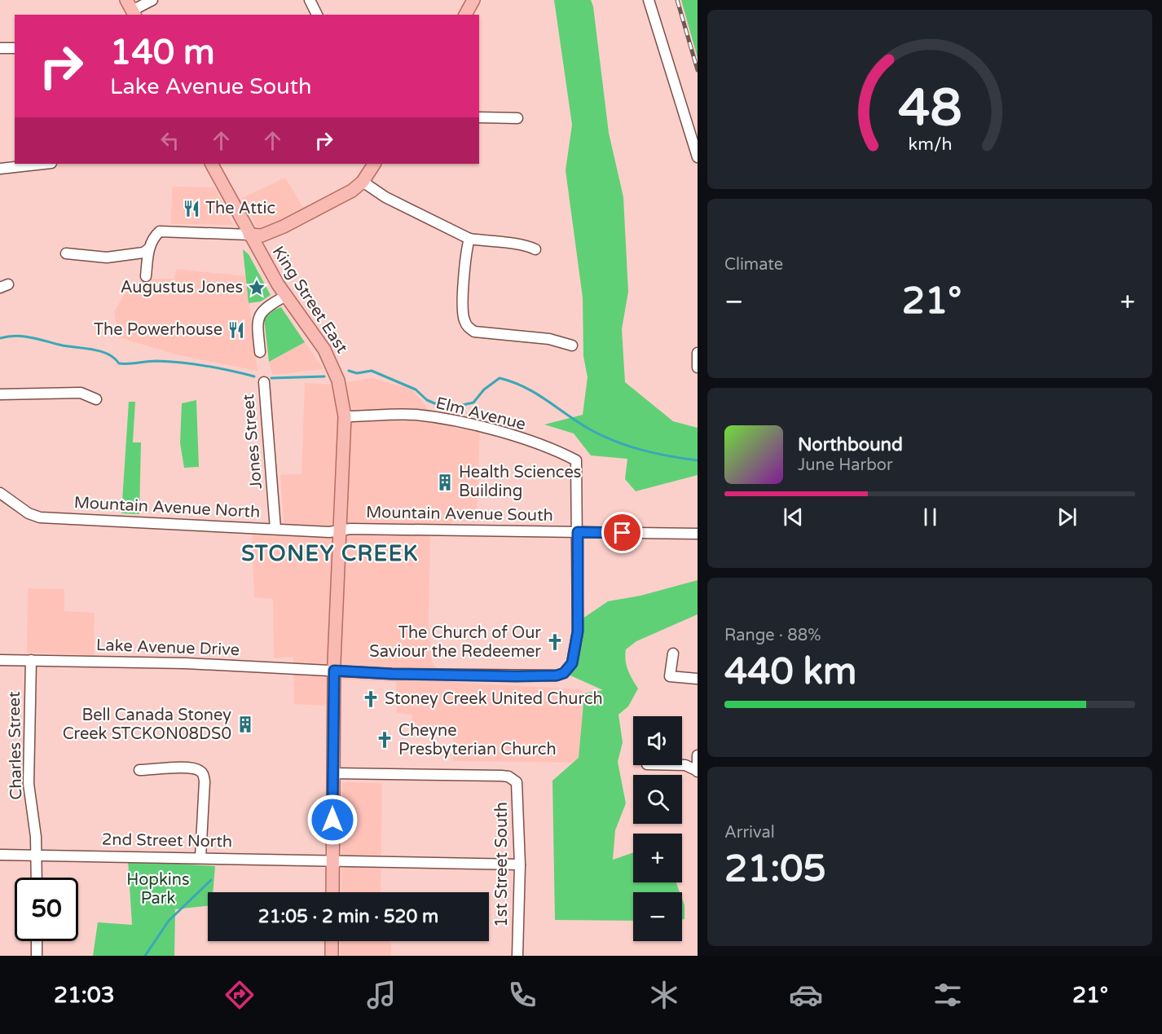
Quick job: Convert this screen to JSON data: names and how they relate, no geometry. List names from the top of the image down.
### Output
{
  "streets": {
    "main road": ["King Street East"],
    "street": [
      "Elm Avenue",
      "Jones Street",
      "Mountain Avenue North",
      "Mountain Avenue South",
      "Lake Avenue Drive",
      "Charles Street",
      "2nd Street North",
      "1st Street South"
    ]
  },
  "crossings": [
    ["King Street East", "Elm Avenue"],
    ["King Street East", "Mountain Avenue North"],
    ["King Street East", "Mountain Avenue South"],
    ["King Street East", "Lake Avenue Drive"],
    ["King Street East", "2nd Street North"],
    ["King Street East", "1st Street South"],
    ["Elm Avenue", "Mountain Avenue South"],
    ["Elm Avenue", "Lake Avenue Drive"],
    ["Jones Street", "Mountain Avenue North"],
    ["Mountain Avenue North", "Mountain Avenue South"],
    ["Mountain Avenue South", "Lake Avenue Drive"],
    ["Lake Avenue Drive", "Charles Street"],
    ["Charles Street", "2nd Street North"],
    ["2nd Street North", "1st Street South"]
  ],
  "districts": ["STONEY CREEK"],
  "parks": ["Hopkins Park"],
  "places": {
    "restaurant": ["The Attic", "The Powerhouse"],
    "place": ["Augustus Jones"],
    "building": ["Health Sciences Building", "Bell Canada Stoney Creek STCKON08DS0"],
    "church": ["The Church of Our Saviour the Redeemer", "Stoney Creek United Church", "Cheyne Presbyterian Church"]
  },
  "page": {
    "turn": ["140 m", "Lake Avenue South"],
    "tile": [
      "Climate",
      ["Range · 88%", "440 km"],
      ["Arrival", "21:05"]
    ],
    "heat": ["−", "21°", "+"],
    "song": ["Northbound", "June Harbor"],
    "map_buttons": ["+", "−"],
    "limit": "50",
    "trip": "21:05 · 2 min · 520 m",
    "tabs": ["21:03", "21°"],
    "gauge": ["48", "km/h"]
  }
}
